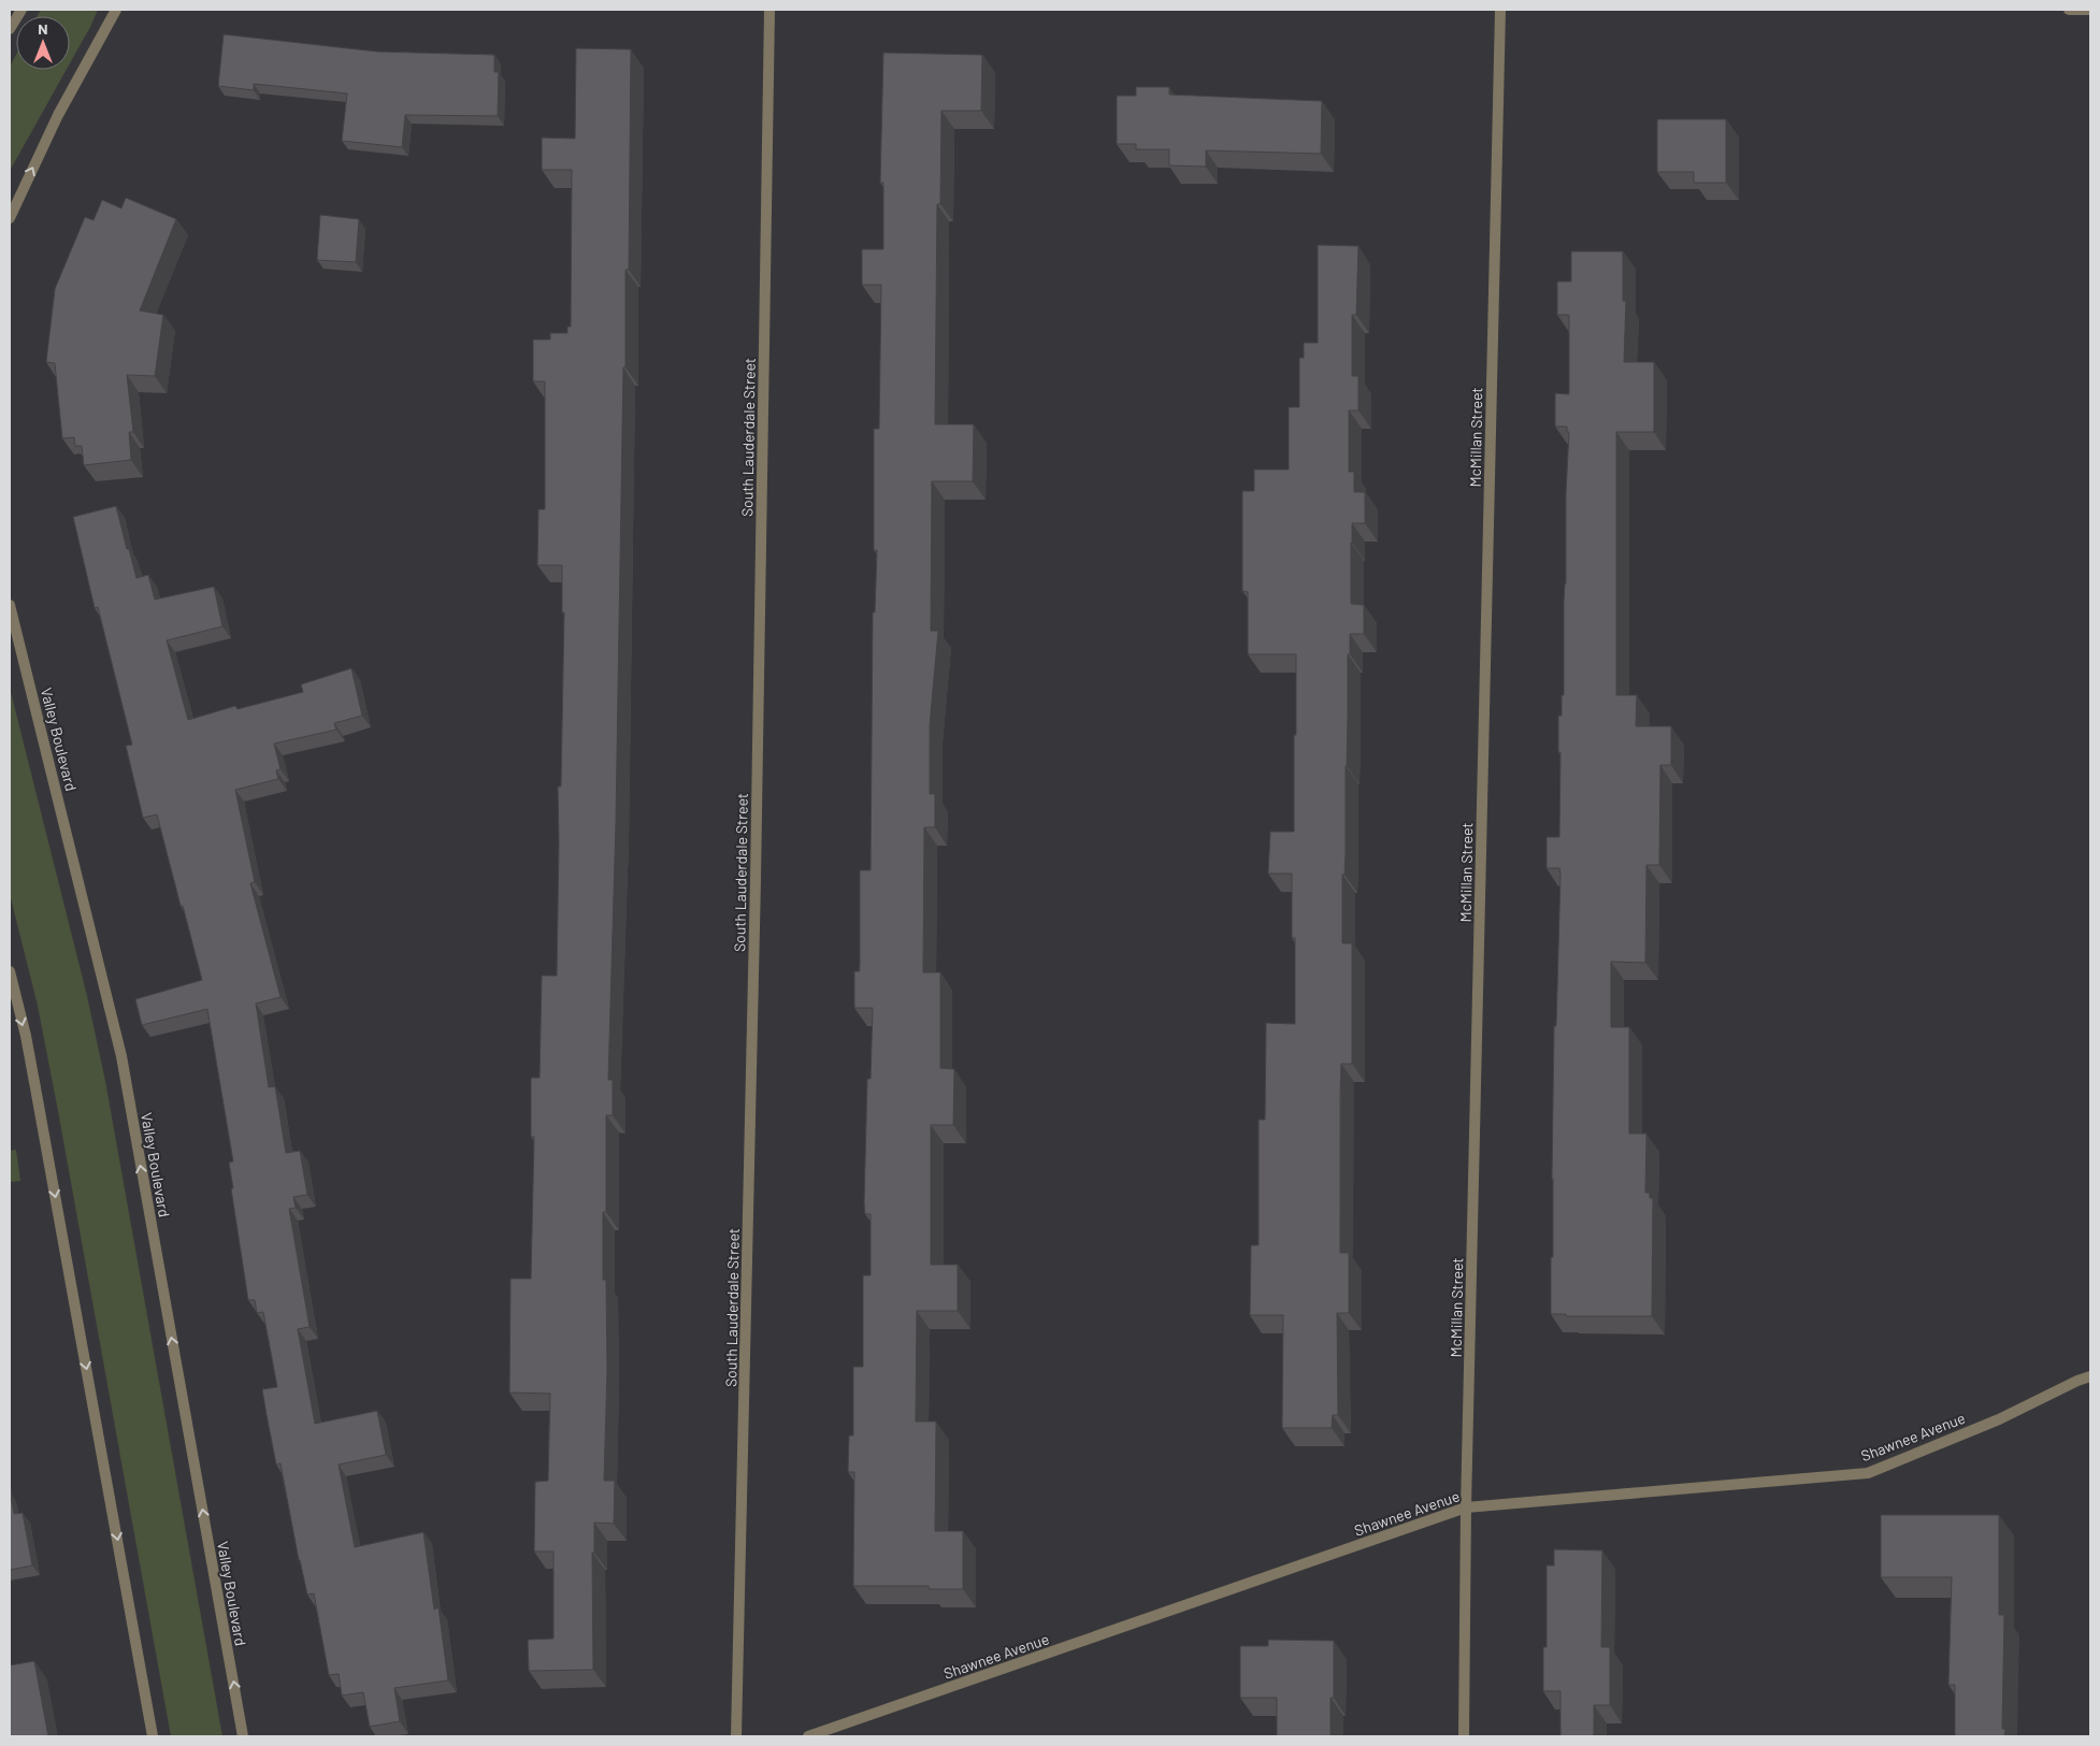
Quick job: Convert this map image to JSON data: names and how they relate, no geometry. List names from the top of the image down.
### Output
{
  "streets": {
    "street": [
      "South Lauderdale Street",
      "McMillan Street",
      "Valley Boulevard",
      "Shawnee Avenue"
    ]
  },
  "crossings": [
    ["McMillan Street", "Shawnee Avenue"]
  ],
  "north": "top"
}
